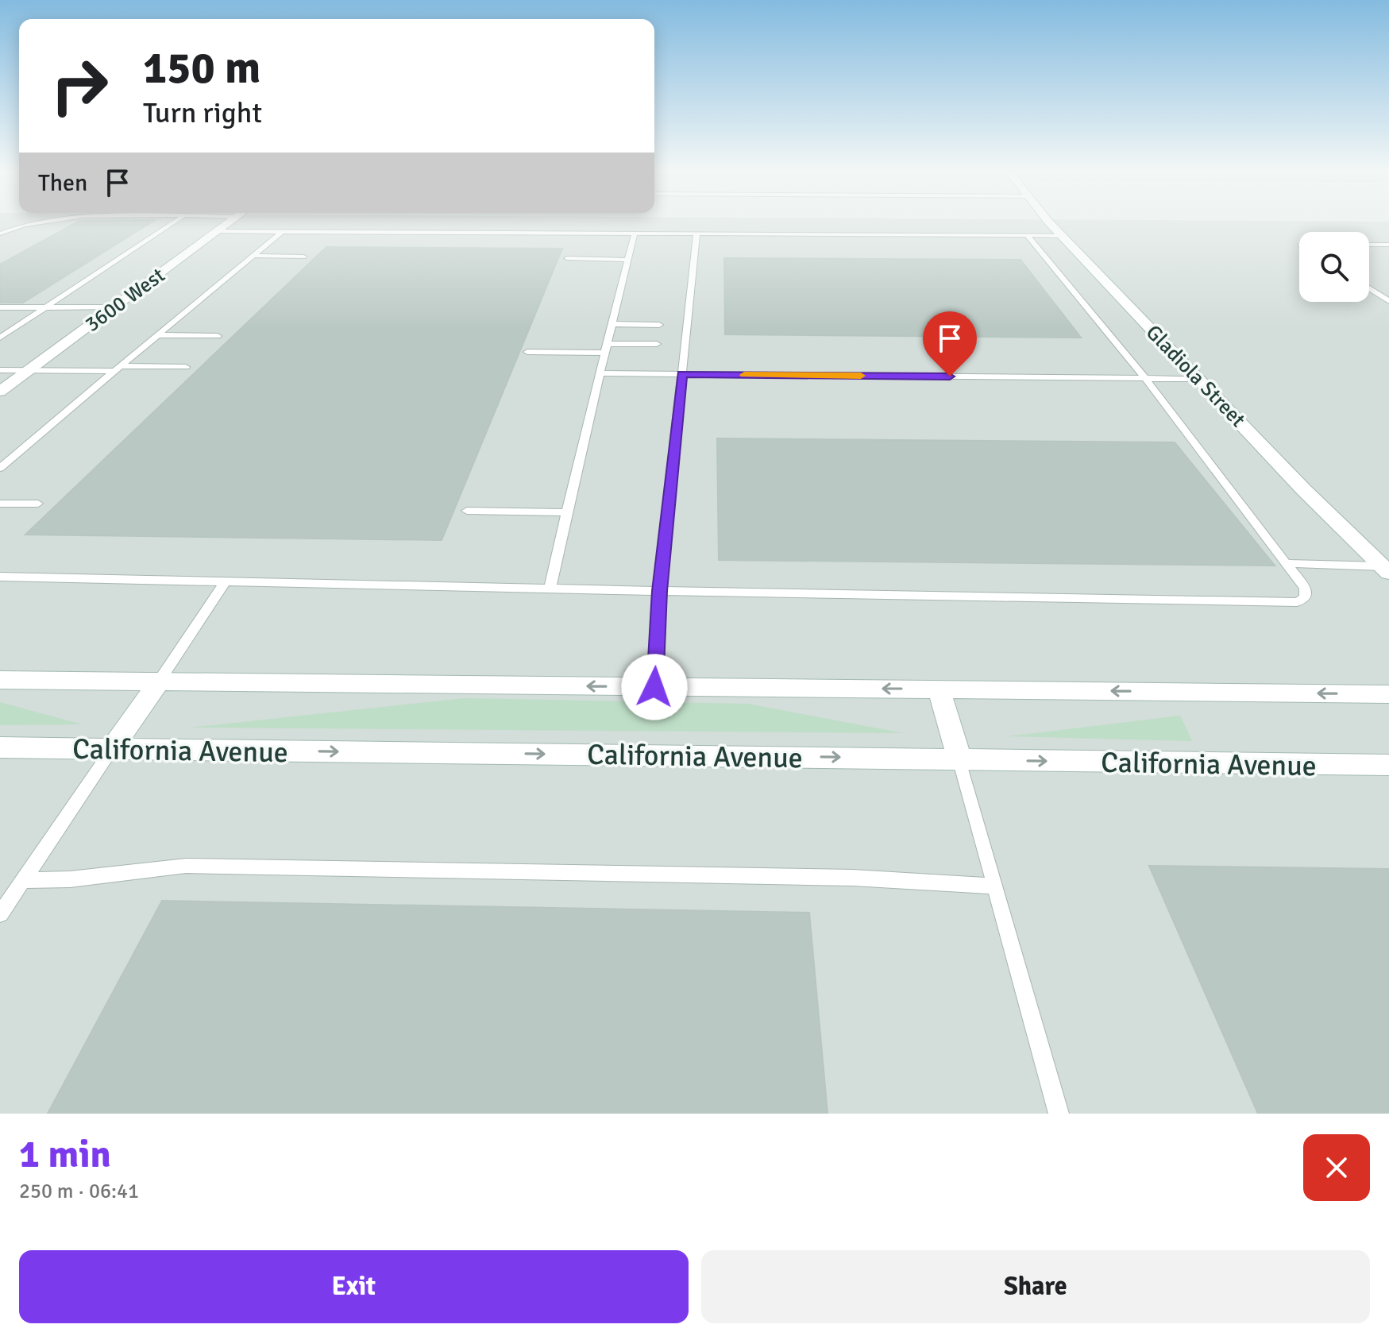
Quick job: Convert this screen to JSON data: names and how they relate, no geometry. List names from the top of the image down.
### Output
{
  "streets": {
    "main road": ["3600 West", "Gladiola Street", "California Avenue"]
  },
  "page": {
    "turn": ["150 m", "Turn right"],
    "then": "Then",
    "heading": ["1 min", "250 m · 06:41"],
    "buttons": ["Exit", "Share"]
  }
}
